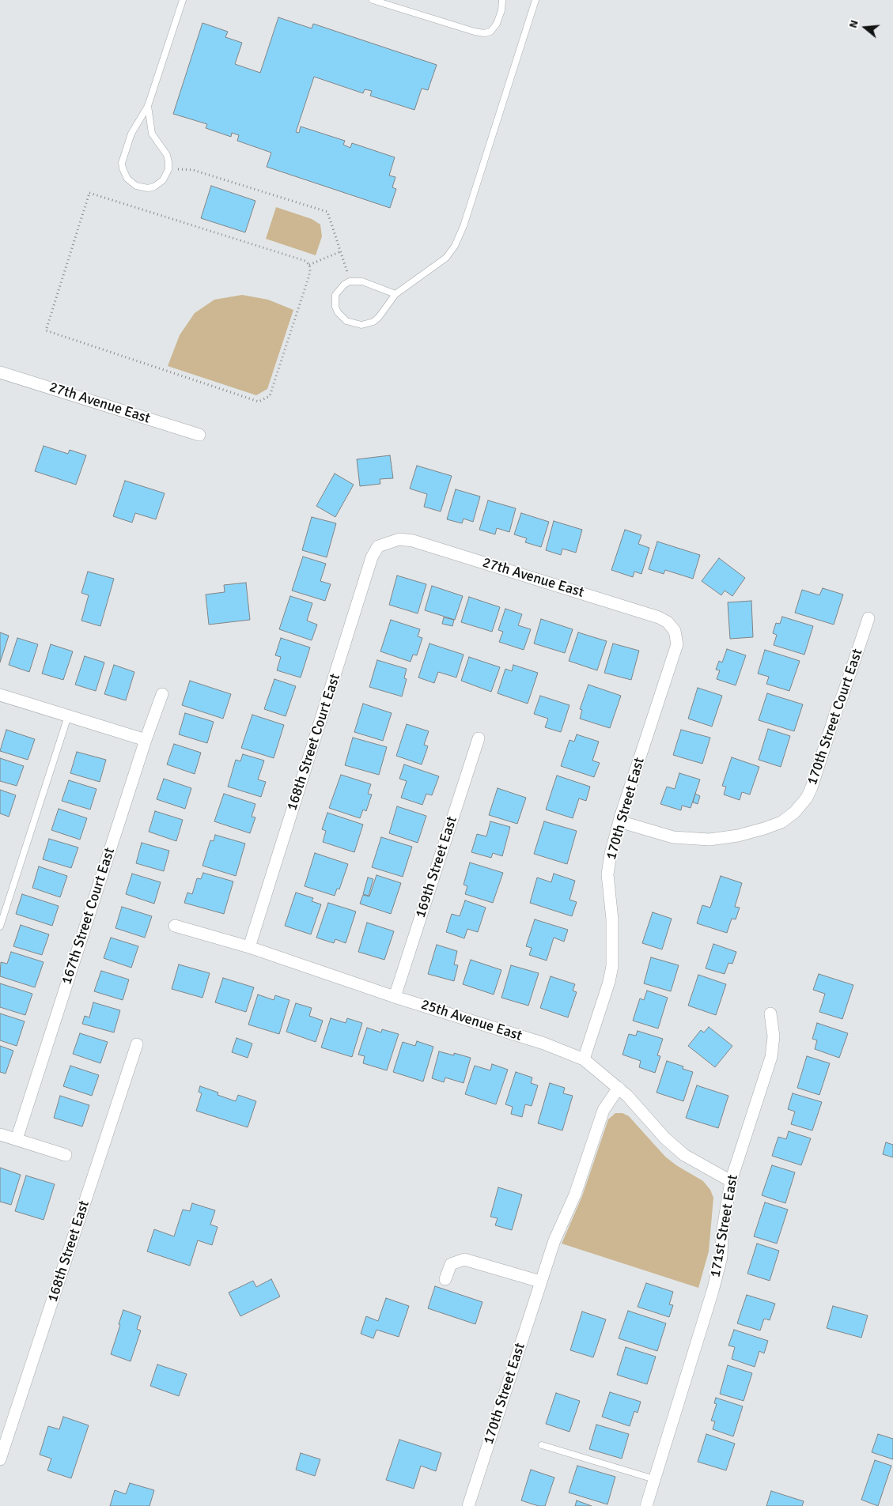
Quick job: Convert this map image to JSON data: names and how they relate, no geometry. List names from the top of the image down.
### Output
{
  "streets": {
    "street": [
      "27th Avenue East",
      "170th Street Court East",
      "168th Street Court East",
      "170th Street East",
      "169th Street East",
      "167th Street Court East",
      "25th Avenue East",
      "171st Street East",
      "168th Street East"
    ]
  },
  "crossings": [
    ["27th Avenue East", "168th Street Court East"],
    ["27th Avenue East", "170th Street East"],
    ["170th Street Court East", "170th Street East"],
    ["168th Street Court East", "25th Avenue East"],
    ["170th Street East", "25th Avenue East"],
    ["169th Street East", "25th Avenue East"],
    ["25th Avenue East", "171st Street East"]
  ],
  "north": "left"
}
